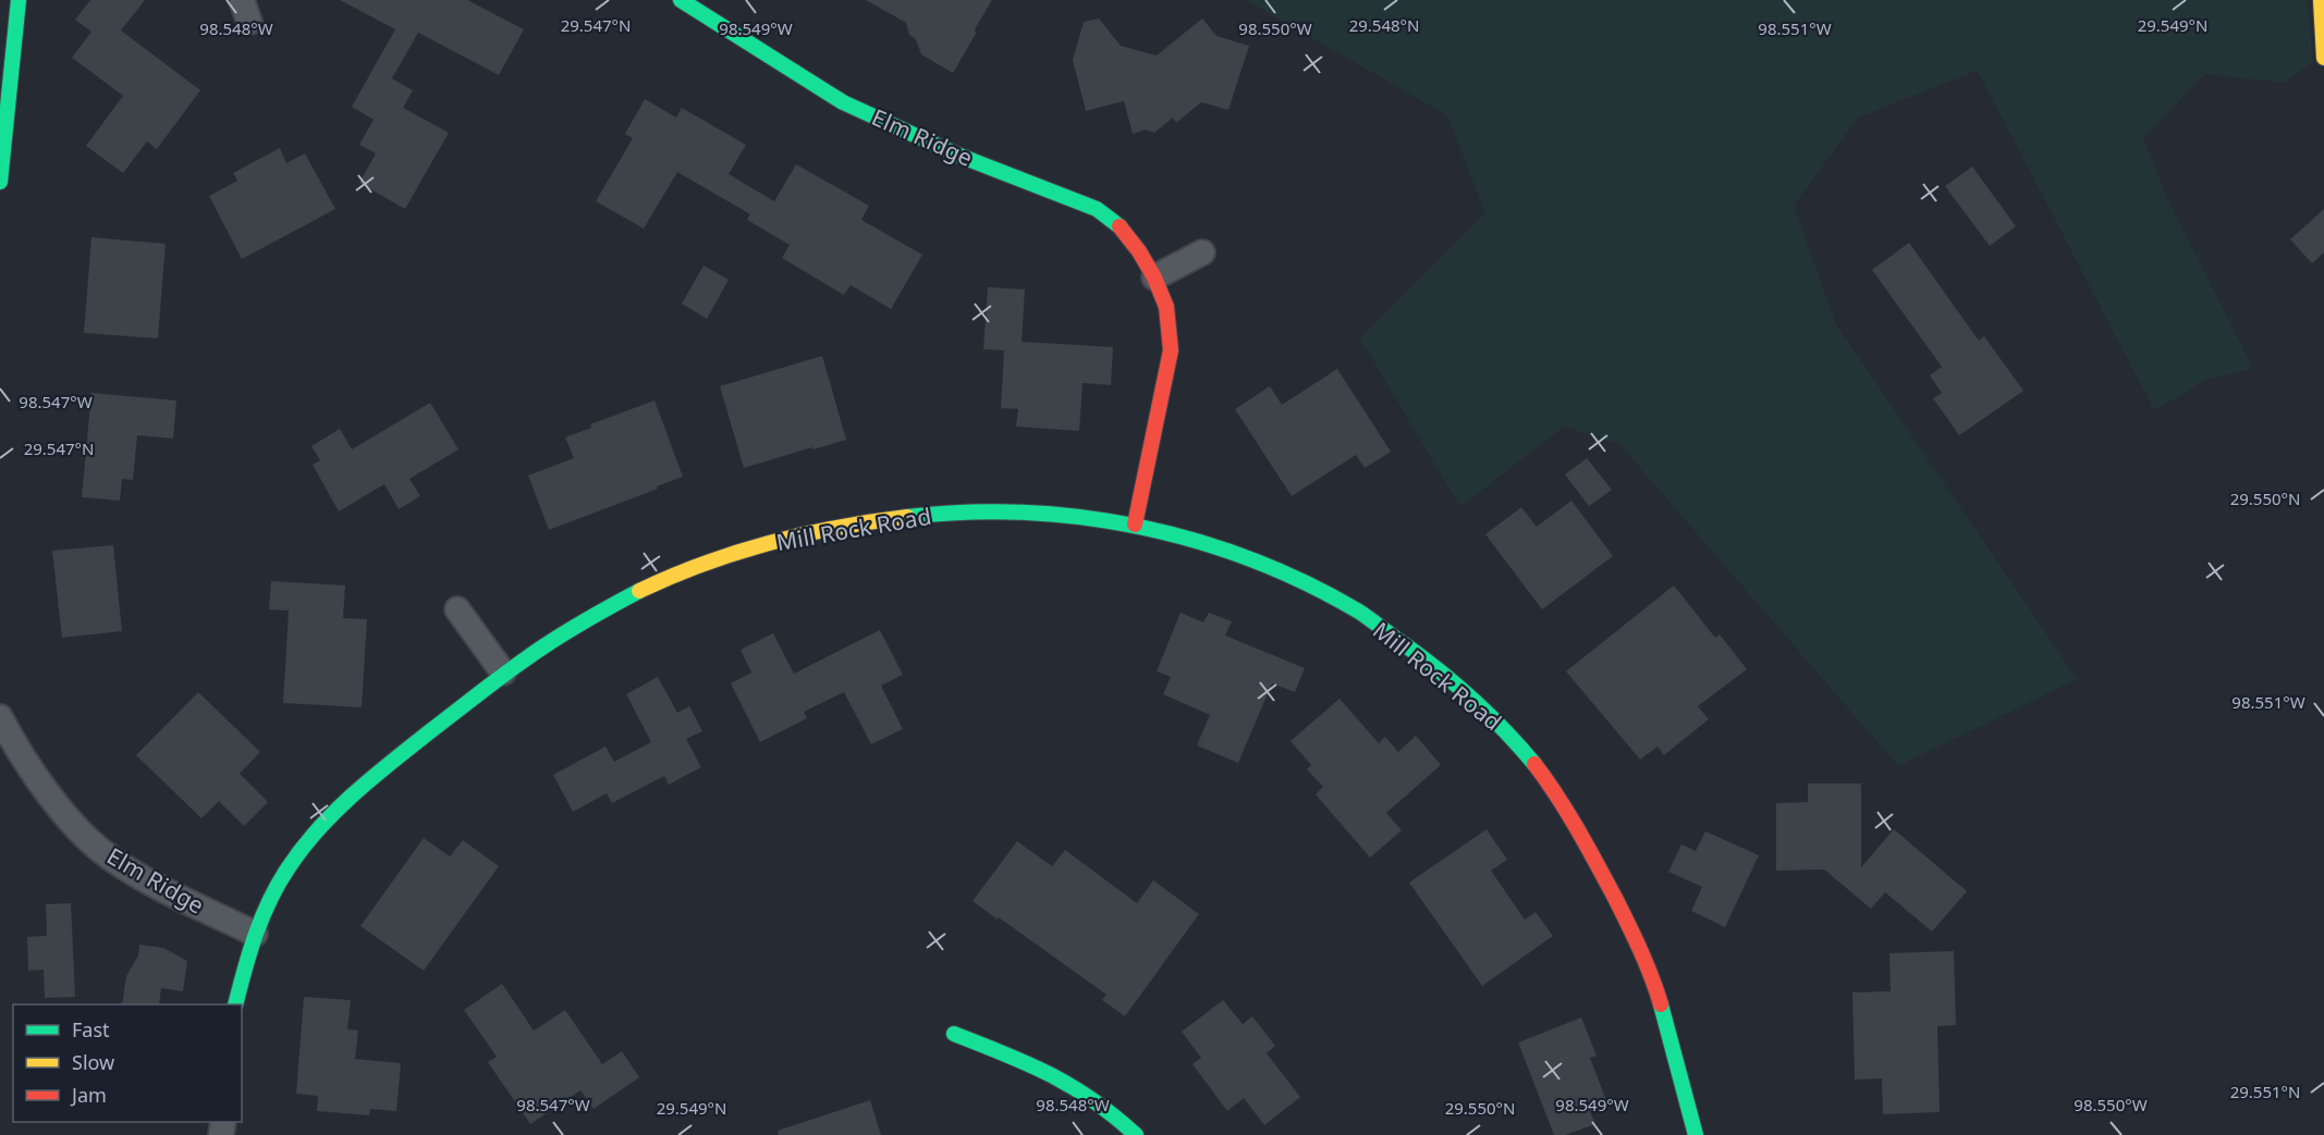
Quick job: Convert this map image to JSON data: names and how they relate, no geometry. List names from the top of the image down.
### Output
{
  "streets": {
    "street": ["Elm Ridge", "Mill Rock Road"]
  },
  "crossings": [
    ["Elm Ridge", "Mill Rock Road"]
  ],
  "legend": ["Fast", "Slow", "Jam"],
  "coordinates": [
    "29.547°N",
    "29.548°N",
    "29.549°N",
    "98.548°W",
    "98.549°W",
    "98.550°W",
    "98.551°W",
    "98.547°W",
    "29.550°N",
    "29.551°N"
  ]
}
